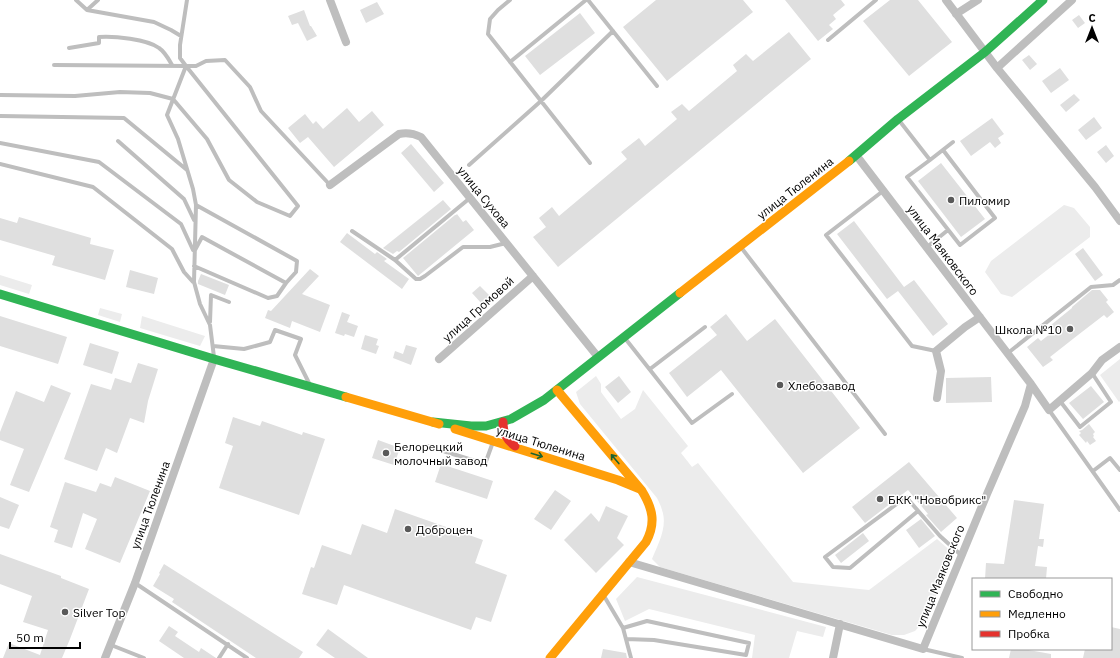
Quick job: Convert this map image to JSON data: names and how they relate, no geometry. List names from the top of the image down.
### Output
{
  "streets": {
    "main road": ["улица Тюленина"],
    "street": ["улица Сухова", "улица Маяковского", "улица Громовой"]
  },
  "crossings": [
    ["улица Тюленина", "улица Сухова"],
    ["улица Тюленина", "улица Маяковского"],
    ["улица Сухова", "улица Громовой"]
  ],
  "places": [
    "Пиломир",
    "Школа №10",
    "Хлебозавод",
    "Белорецкий молочный завод",
    "БКК \"Новобрикс\"",
    "Доброцен",
    "Silver Top"
  ],
  "legend": ["Свободно", "Медленно", "Пробка"],
  "scale_bar": "50 m",
  "north": "top"
}
